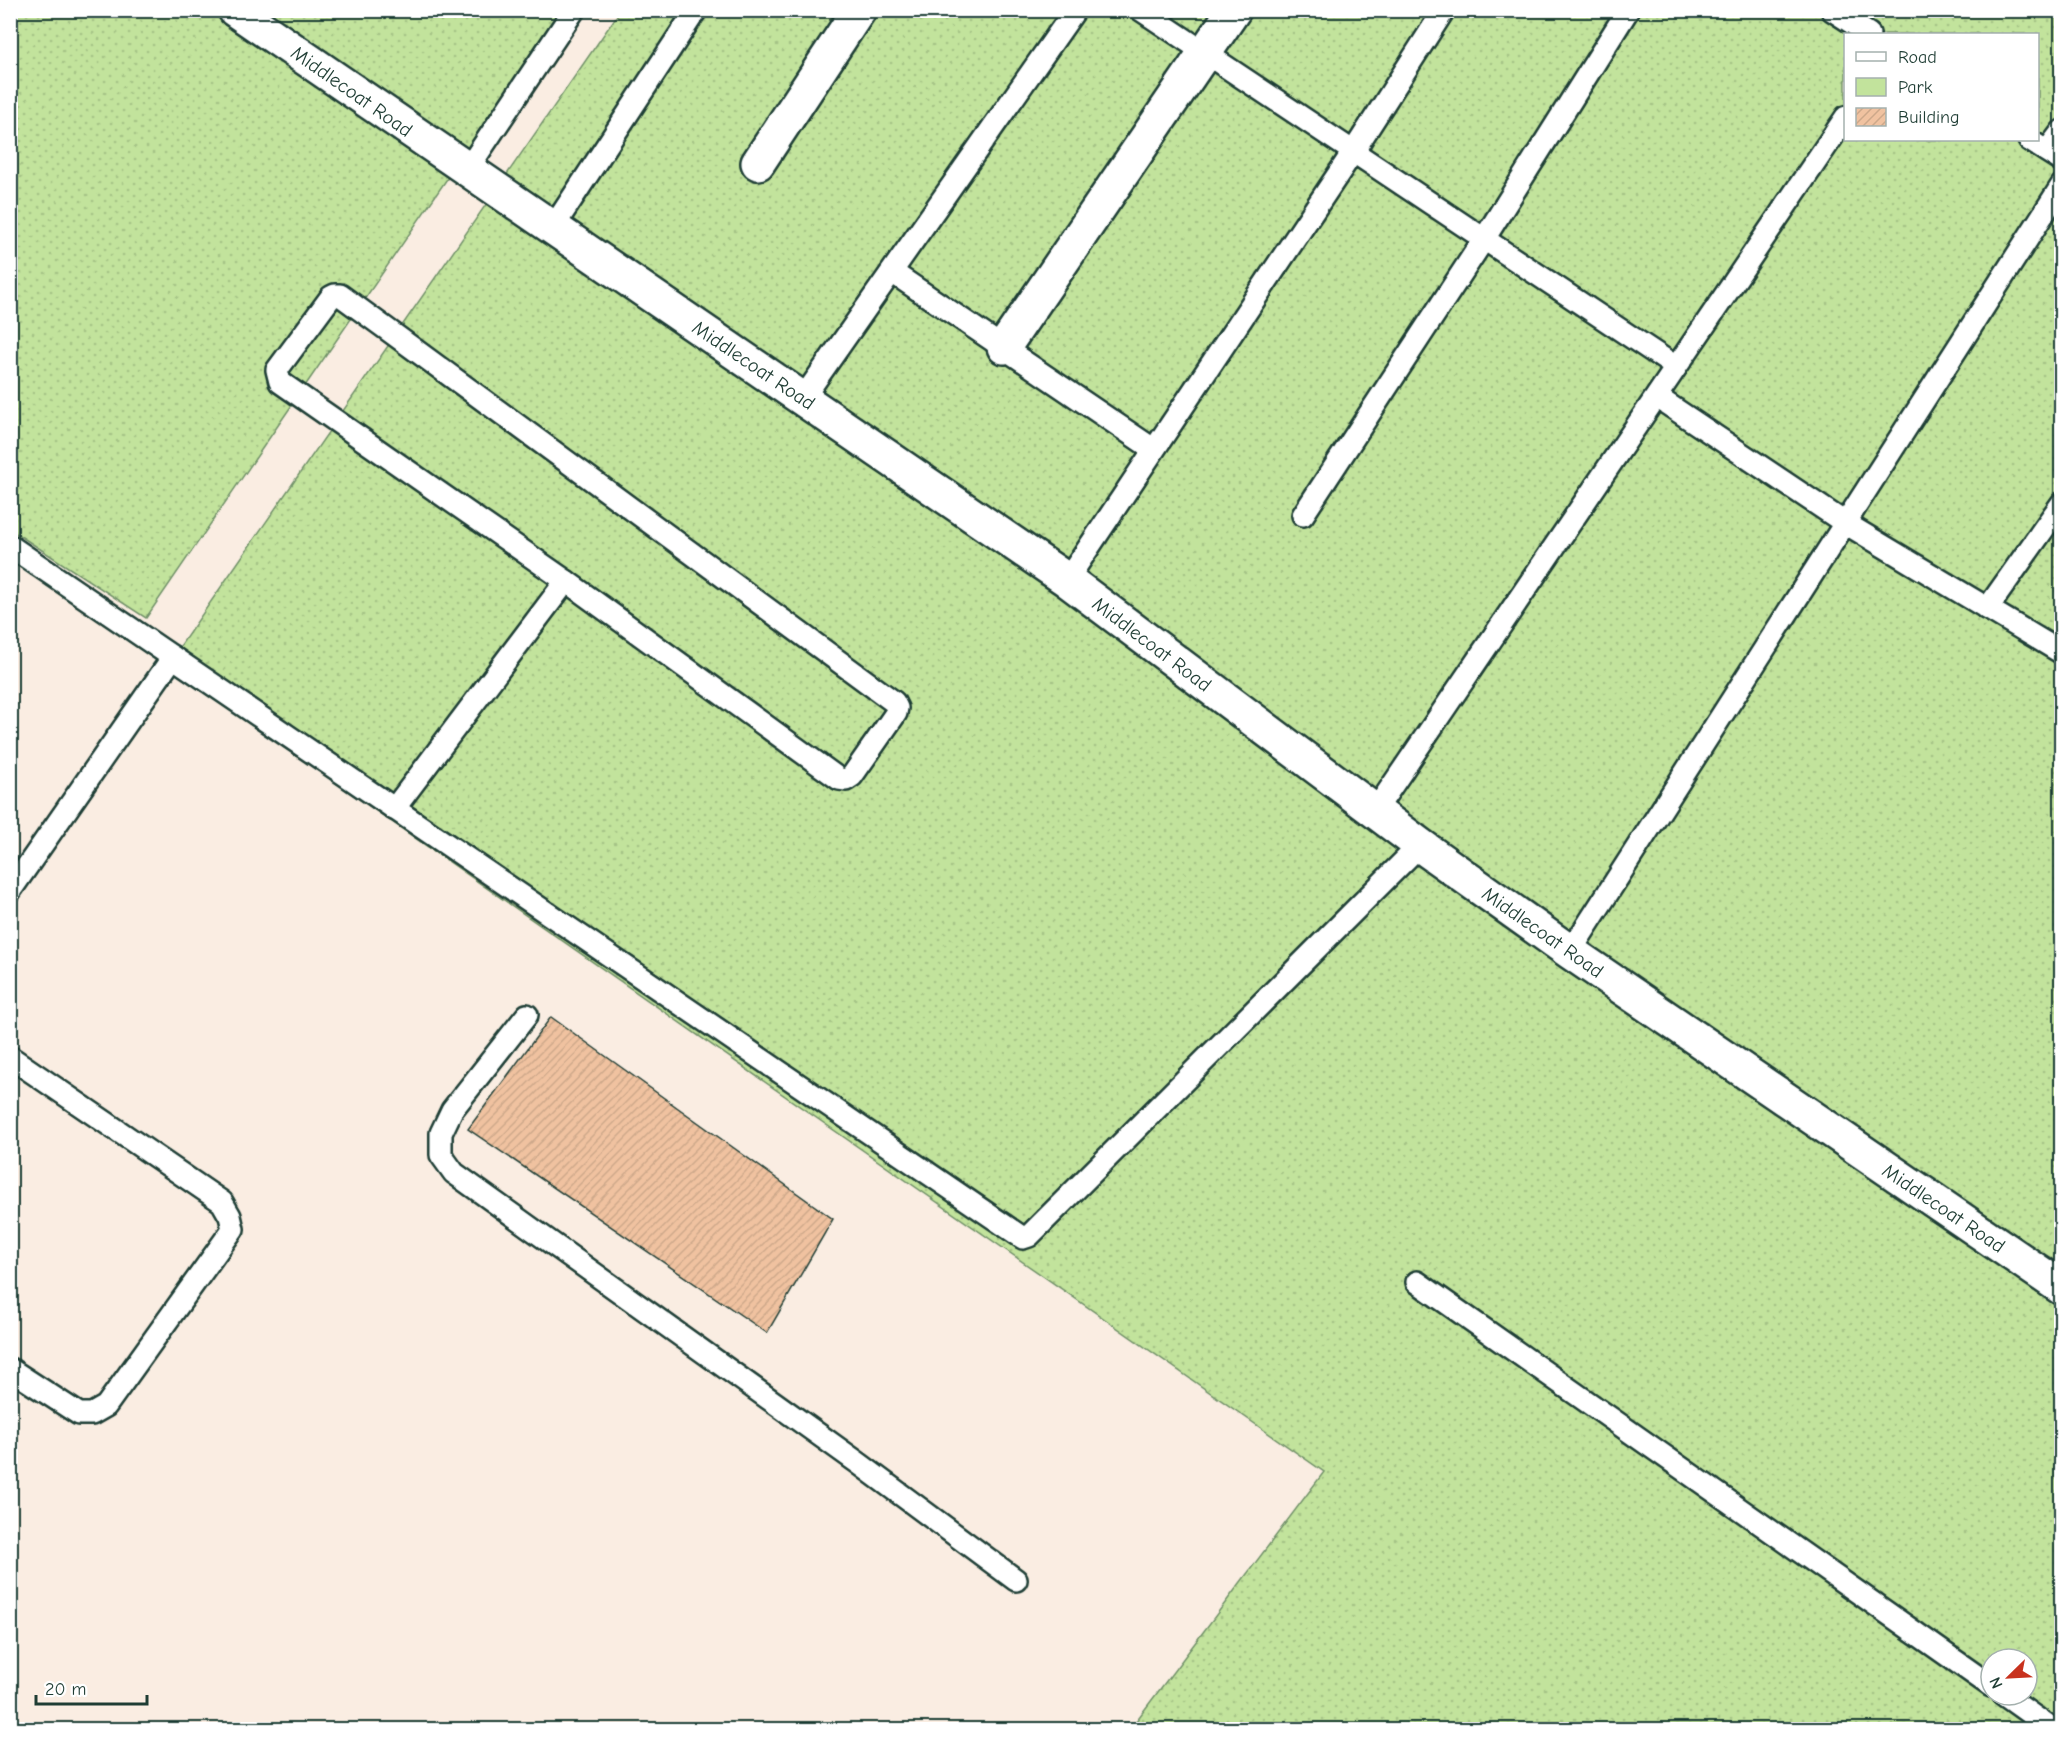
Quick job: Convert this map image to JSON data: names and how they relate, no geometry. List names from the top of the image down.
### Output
{
  "streets": {
    "street": ["Middlecoat Road"]
  },
  "legend": ["Road", "Park", "Building"],
  "scale_bar": "20 m",
  "north": "bottom left"
}
